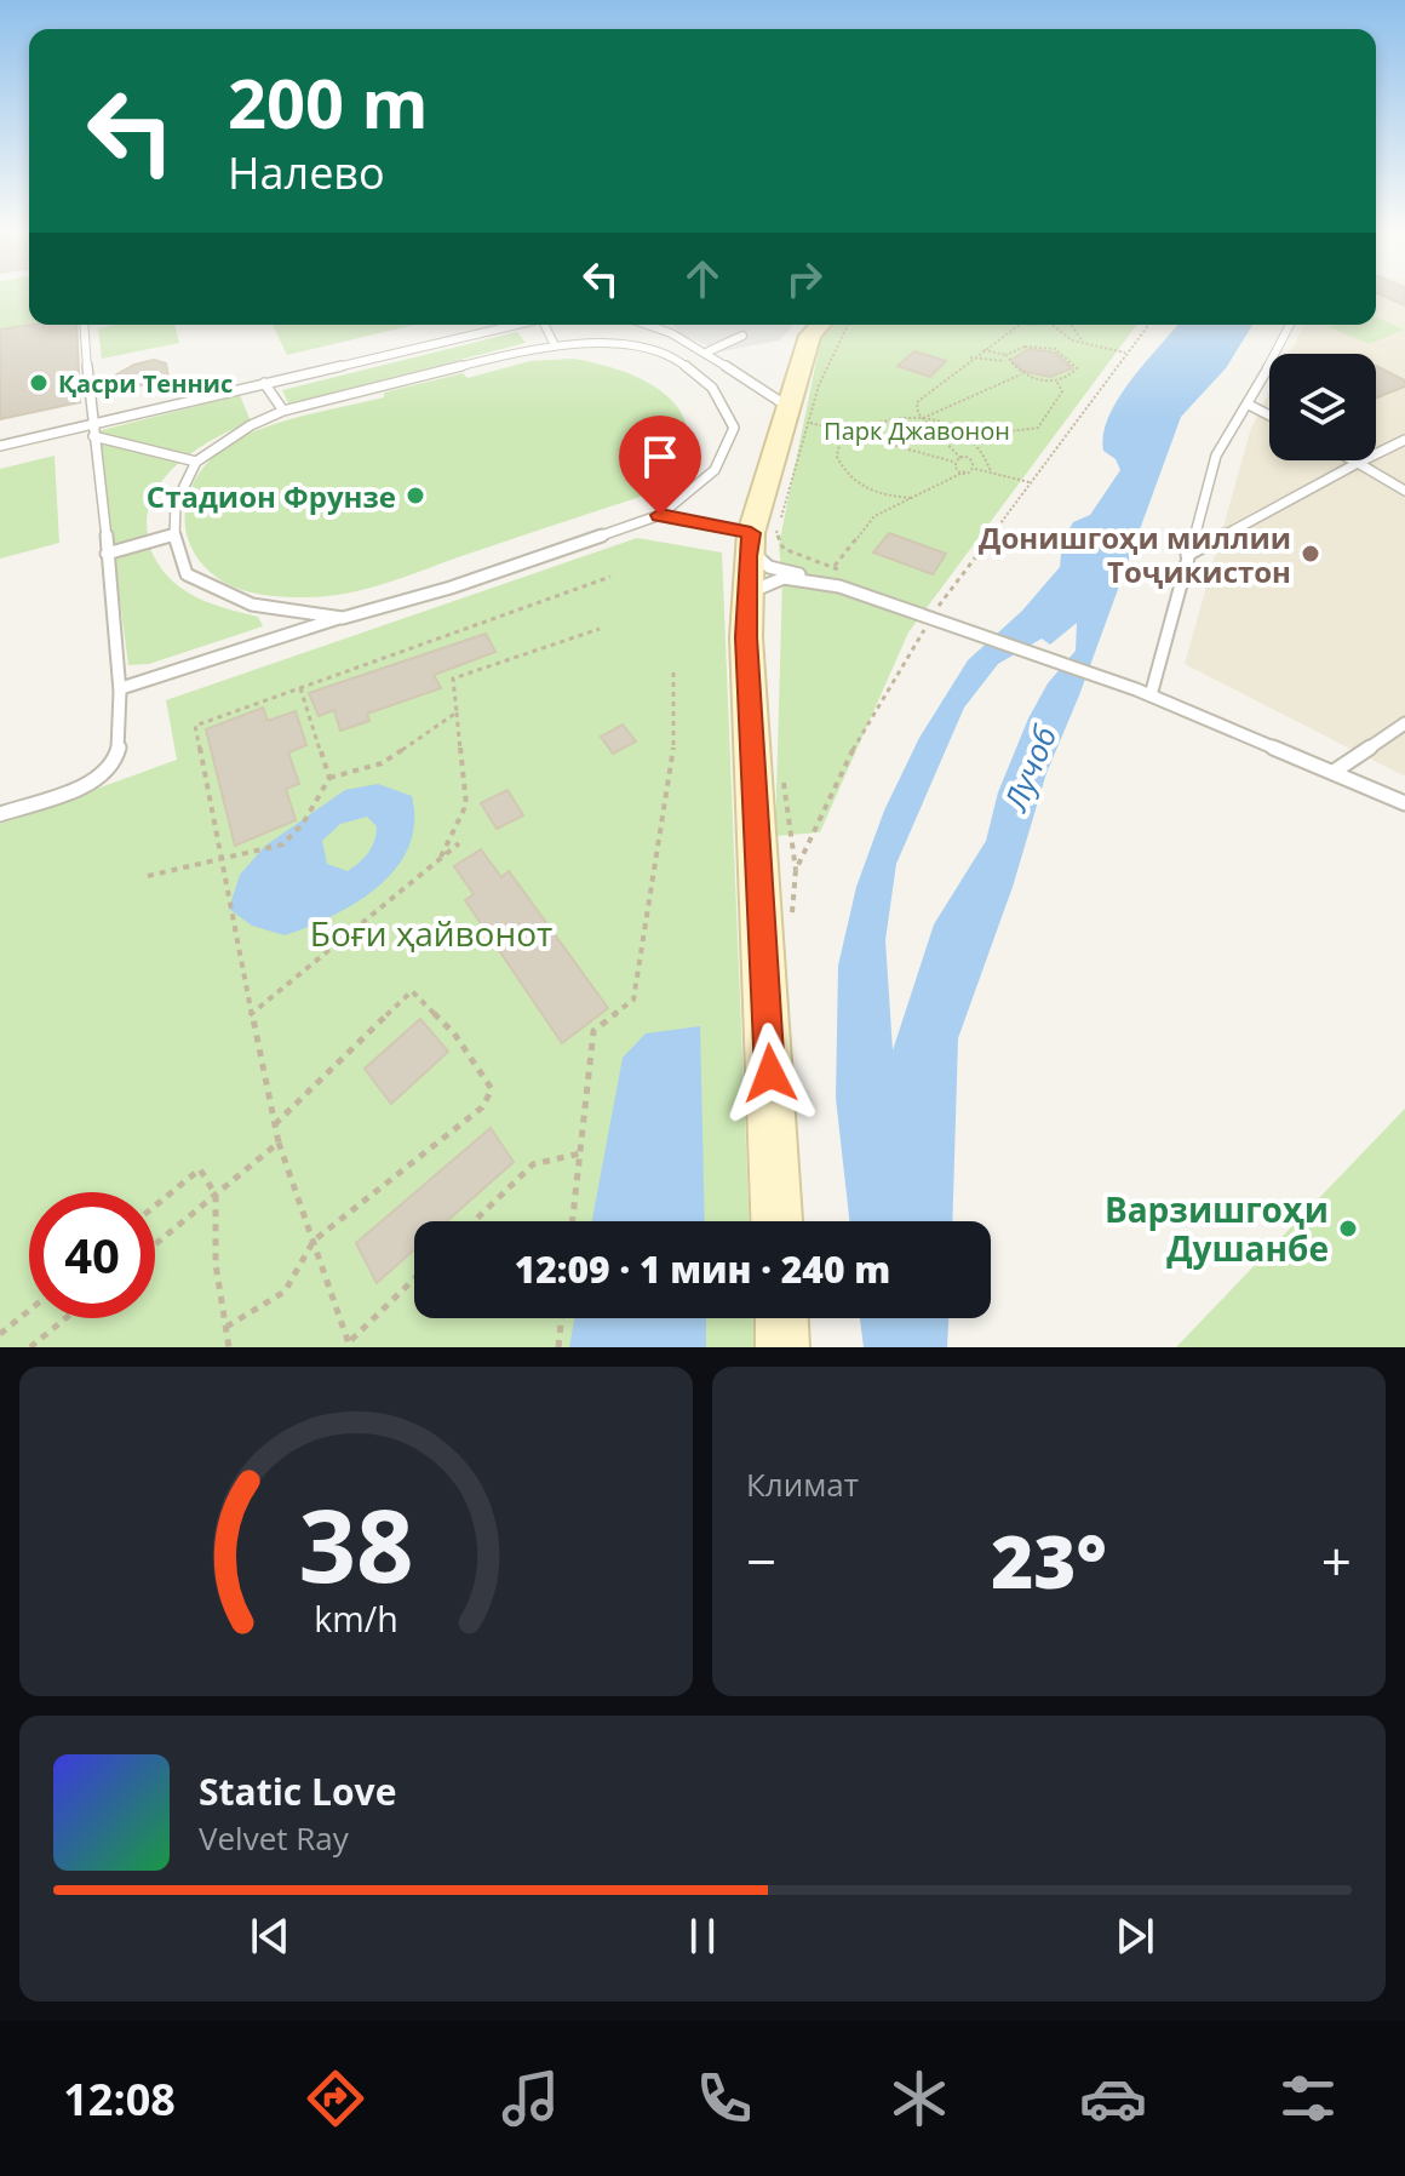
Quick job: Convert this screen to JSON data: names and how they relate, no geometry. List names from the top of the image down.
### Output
{
  "water": ["Лучоб"],
  "parks": ["Парк Джавонон", "Боғи ҳайвонот"],
  "places": [
    "Қасри Теннис",
    "Стадион Фрунзе",
    "Донишгоҳи миллии Тоҷикистон",
    "Варзишгоҳи Душанбе"
  ],
  "page": {
    "turn": ["200 m", "Налево"],
    "limit": "40",
    "trip": "12:09 · 1 мин · 240 m",
    "tile": "Климат",
    "heat": ["−", "23°", "+"],
    "song": ["Static Love", "Velvet Ray"],
    "tabs": "12:08",
    "gauge": ["38", "km/h"]
  }
}
